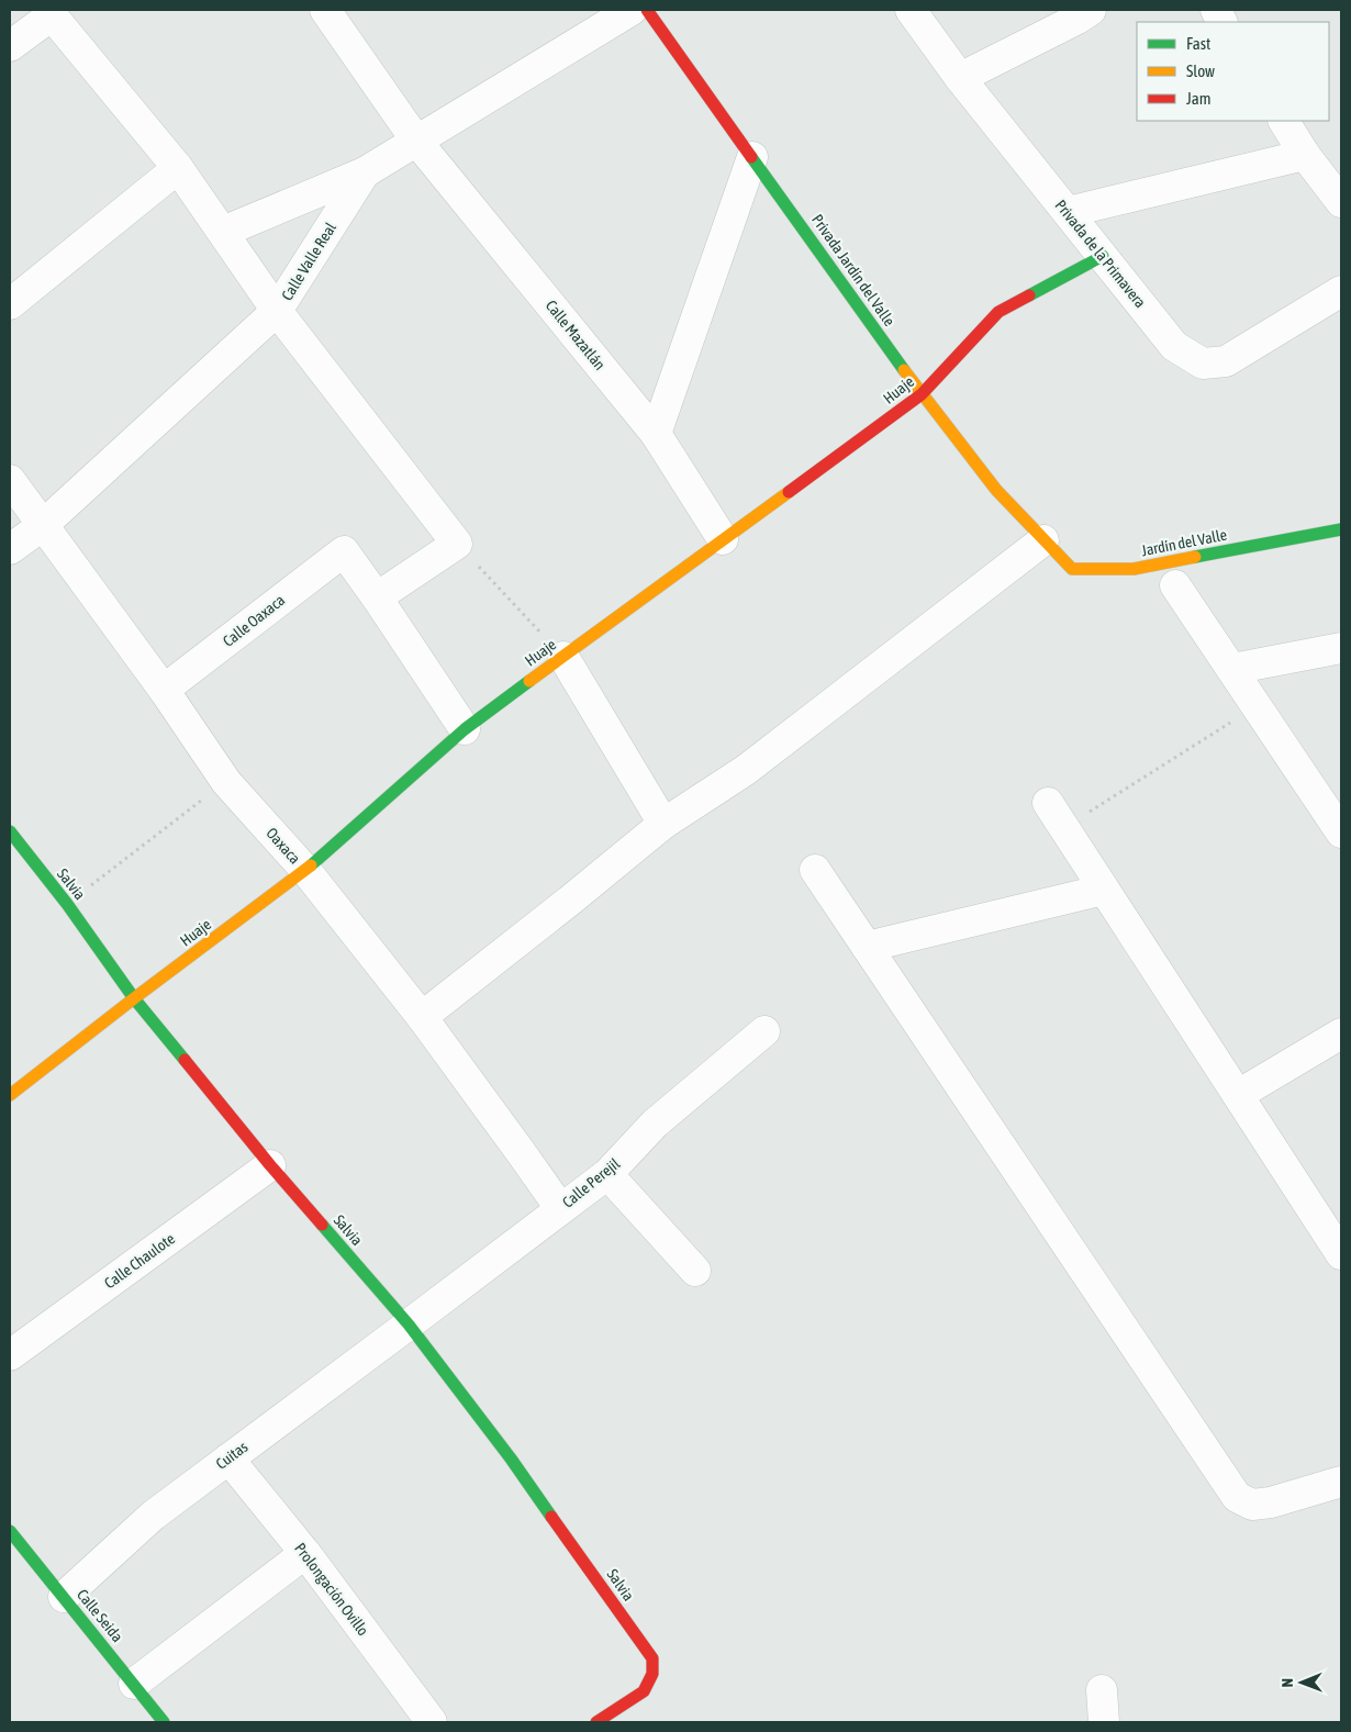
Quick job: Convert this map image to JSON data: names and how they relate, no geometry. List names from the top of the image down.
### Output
{
  "streets": {
    "street": [
      "Privada de la Primavera",
      "Calle Valle Real",
      "Privada Jardín del Valle",
      "Calle Mazatlán",
      "Huaje",
      "Jardín del Valle",
      "Calle Oaxaca",
      "Oaxaca",
      "Salvia",
      "Calle Perejil",
      "Calle Chaulote",
      "Cuitas",
      "Prolongación Ovillo",
      "Calle Seida"
    ]
  },
  "crossings": [
    ["Privada de la Primavera", "Huaje"],
    ["Calle Valle Real", "Calle Mazatlán"],
    ["Calle Valle Real", "Oaxaca"],
    ["Privada Jardín del Valle", "Huaje"],
    ["Privada Jardín del Valle", "Jardín del Valle"],
    ["Calle Mazatlán", "Huaje"],
    ["Huaje", "Oaxaca"],
    ["Huaje", "Salvia"],
    ["Calle Oaxaca", "Oaxaca"],
    ["Oaxaca", "Calle Perejil"],
    ["Salvia", "Calle Perejil"],
    ["Salvia", "Calle Chaulote"],
    ["Salvia", "Cuitas"],
    ["Calle Perejil", "Cuitas"],
    ["Cuitas", "Prolongación Ovillo"],
    ["Cuitas", "Calle Seida"]
  ],
  "legend": ["Fast", "Slow", "Jam"],
  "north": "left"
}
